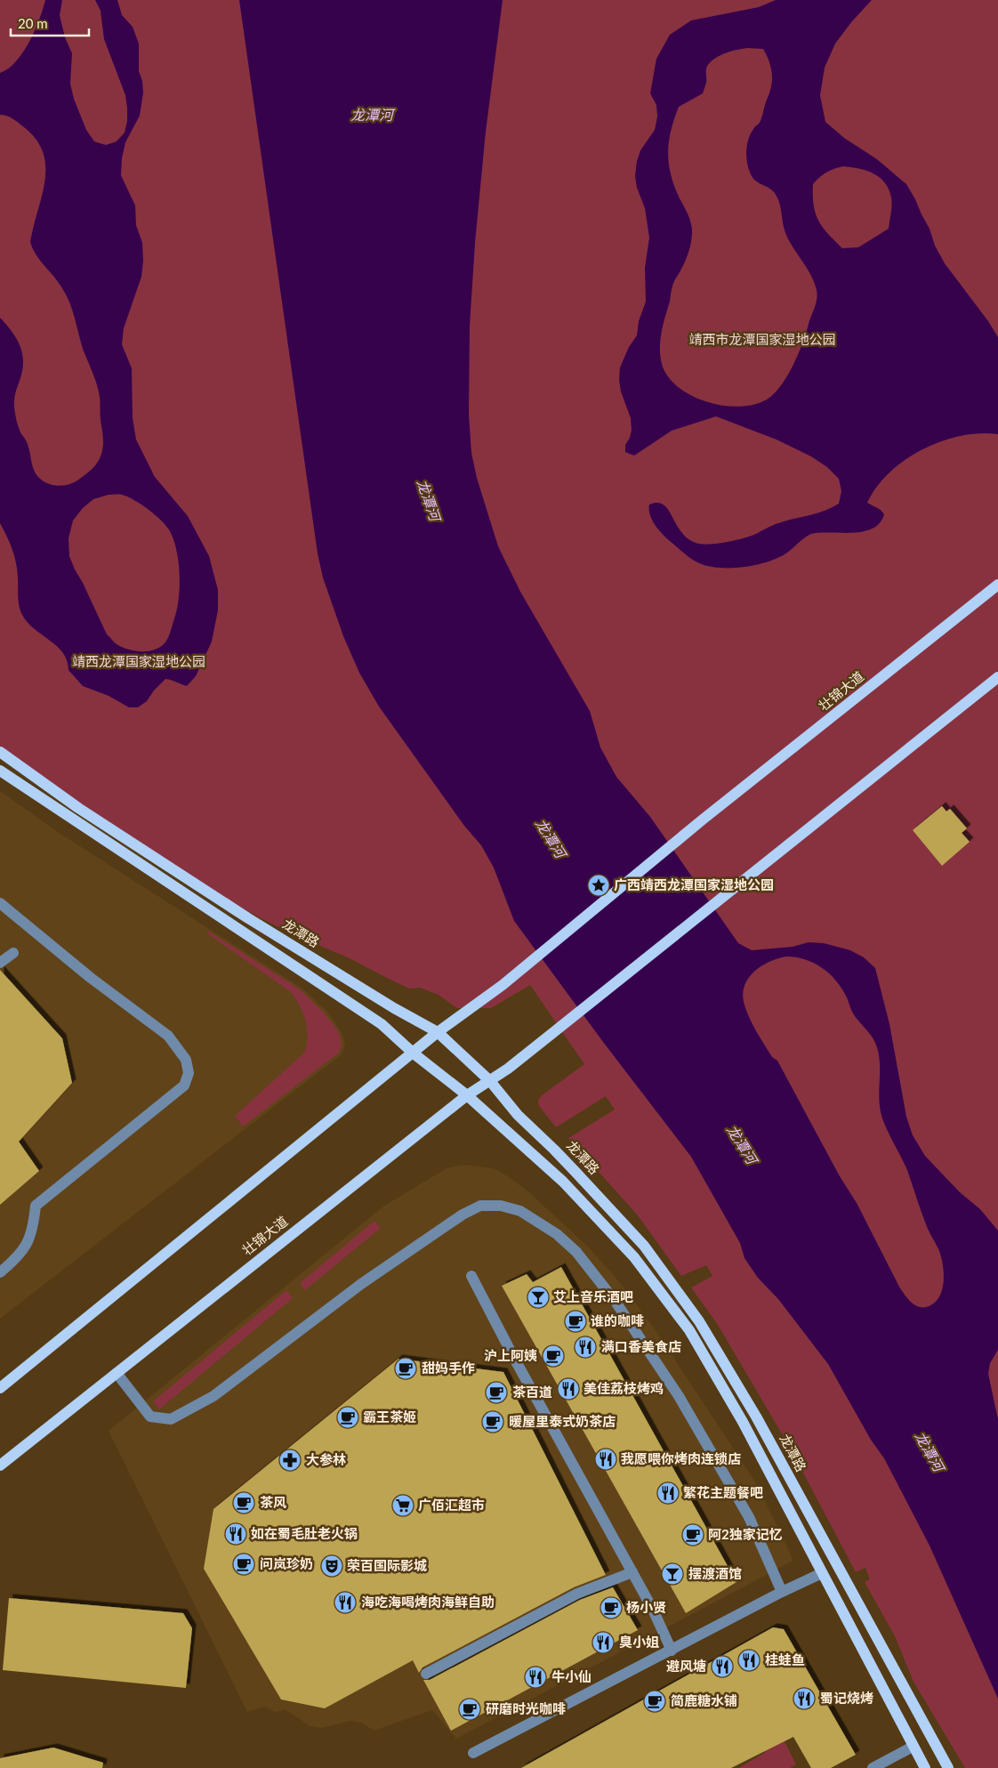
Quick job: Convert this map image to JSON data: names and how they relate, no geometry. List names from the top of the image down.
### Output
{
  "streets": {
    "main road": ["壮锦大道", "龙潭路"]
  },
  "crossings": [
    ["壮锦大道", "龙潭路"]
  ],
  "water": ["龙潭河"],
  "parks": ["靖西市龙潭国家湿地公园", "靖西龙潭国家湿地公园"],
  "places": {
    "place": ["广西靖西龙潭国家湿地公园"],
    "bar": ["艾上音乐酒吧", "摆渡酒馆"],
    "cafe": [
      "谁的咖啡",
      "沪上阿姨",
      "甜妈手作",
      "茶百道",
      "霸王茶姬",
      "暖屋里泰式奶茶店",
      "茶风",
      "阿2独家记忆",
      "问岚珍奶",
      "杨小贤",
      "简鹿糖水铺",
      "研磨时光咖啡"
    ],
    "restaurant": [
      "满口香美食店",
      "美佳荔枝烤鸡",
      "我愿喂你烤肉连锁店",
      "繁花主题餐吧",
      "如在蜀毛肚老火锅",
      "海吃海喝烤肉海鲜自助",
      "臭小姐",
      "桂蛙鱼",
      "避风塘",
      "牛小仙",
      "蜀记烧烤"
    ],
    "pharmacy": ["大参林"],
    "supermarket": ["广佰汇超市"],
    "theatre": ["荣百国际影城"]
  },
  "scale_bar": "20 m"
}
